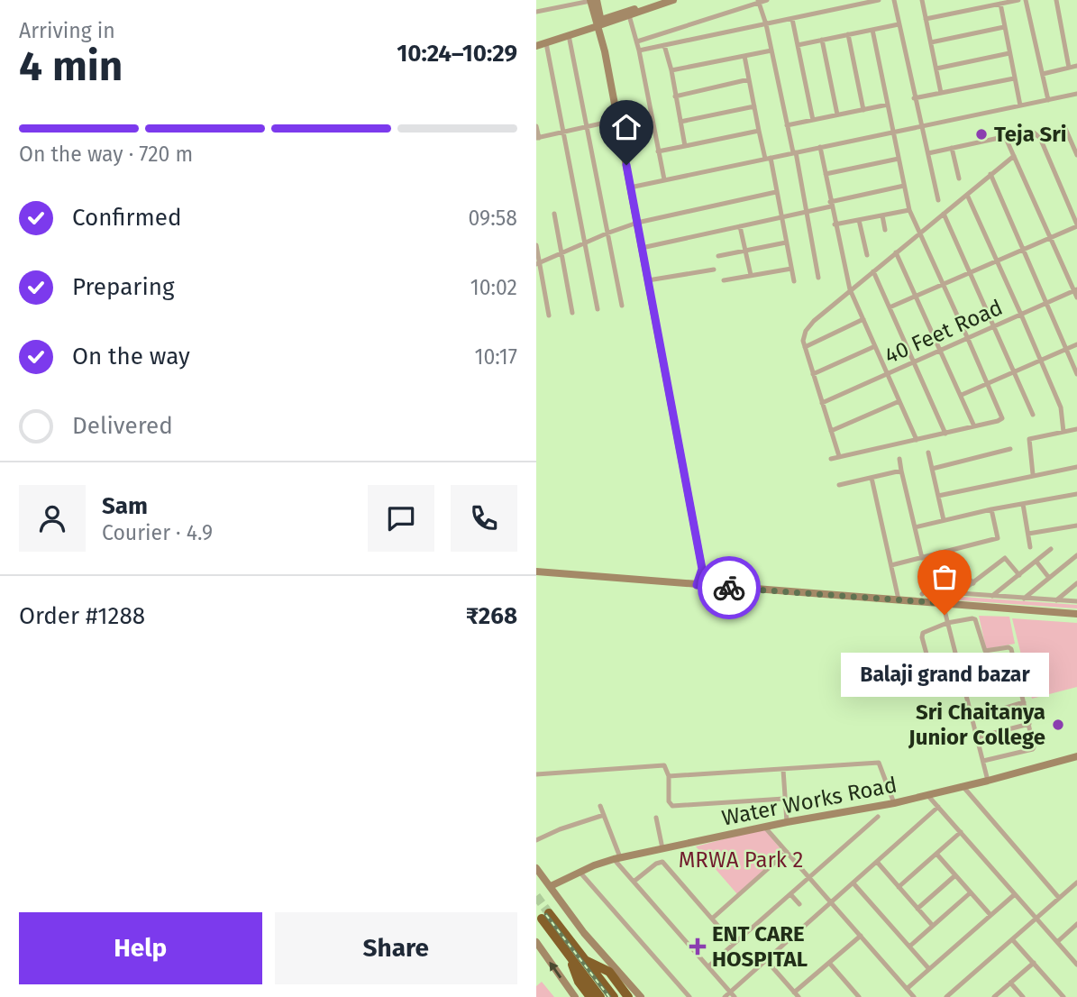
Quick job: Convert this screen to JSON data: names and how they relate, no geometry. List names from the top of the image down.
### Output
{
  "streets": {
    "street": ["40 Feet Road", "Water Works Road"]
  },
  "parks": ["MRWA Park 2"],
  "places": {
    "other": ["Teja Sri", "Balaji grand bazar", "Sri Chaitanya Junior College"],
    "health": ["ENT CARE HOSPITAL"]
  },
  "page": {
    "heading": ["4 min", "Arriving in", "10:24–10:29"],
    "panel": [
      "Sam",
      "Courier · 4.9",
      "Order #1288",
      "₹268"
    ],
    "bar": "On the way · 720 m",
    "list": [
      ["Confirmed", "09:58"],
      ["Preparing", "10:02"],
      ["On the way", "10:17"],
      "Delivered"
    ],
    "bubble": "Balaji grand bazar",
    "buttons": ["Help", "Share"]
  }
}
